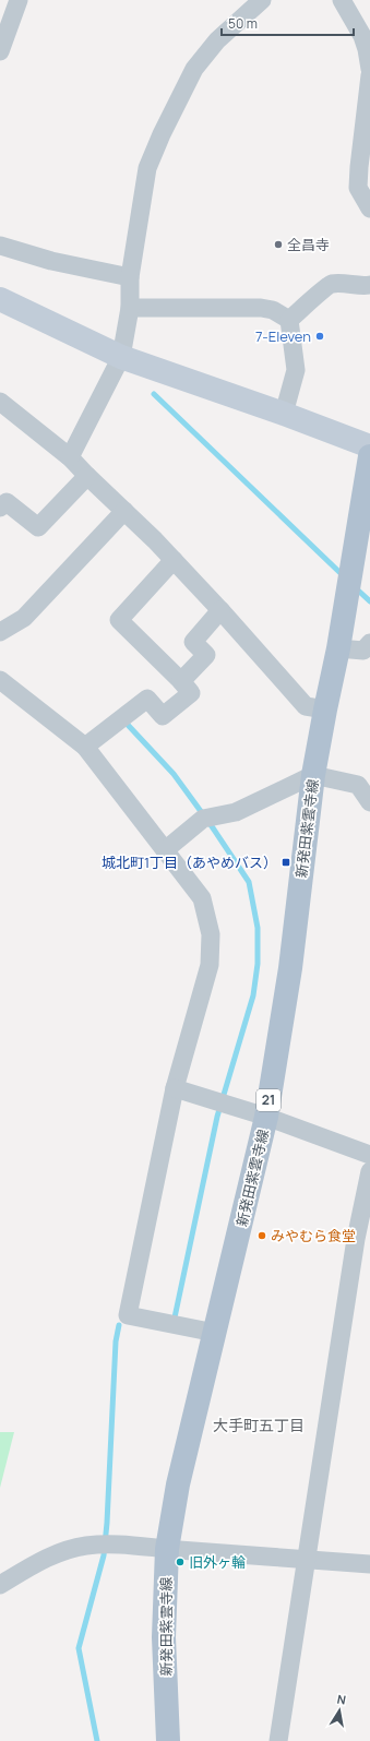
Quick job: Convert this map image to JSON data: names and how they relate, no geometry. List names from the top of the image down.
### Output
{
  "streets": {
    "main road": ["新発田紫雲寺線", "21"]
  },
  "districts": ["大手町五丁目"],
  "places": {
    "other": [
      "全昌寺",
      "7-Eleven",
      "みやむら食堂",
      "旧外ヶ輪"
    ],
    "transit": ["城北町1丁目（あやめバス）"]
  },
  "scale_bar": "50 m",
  "north": "top"
}
